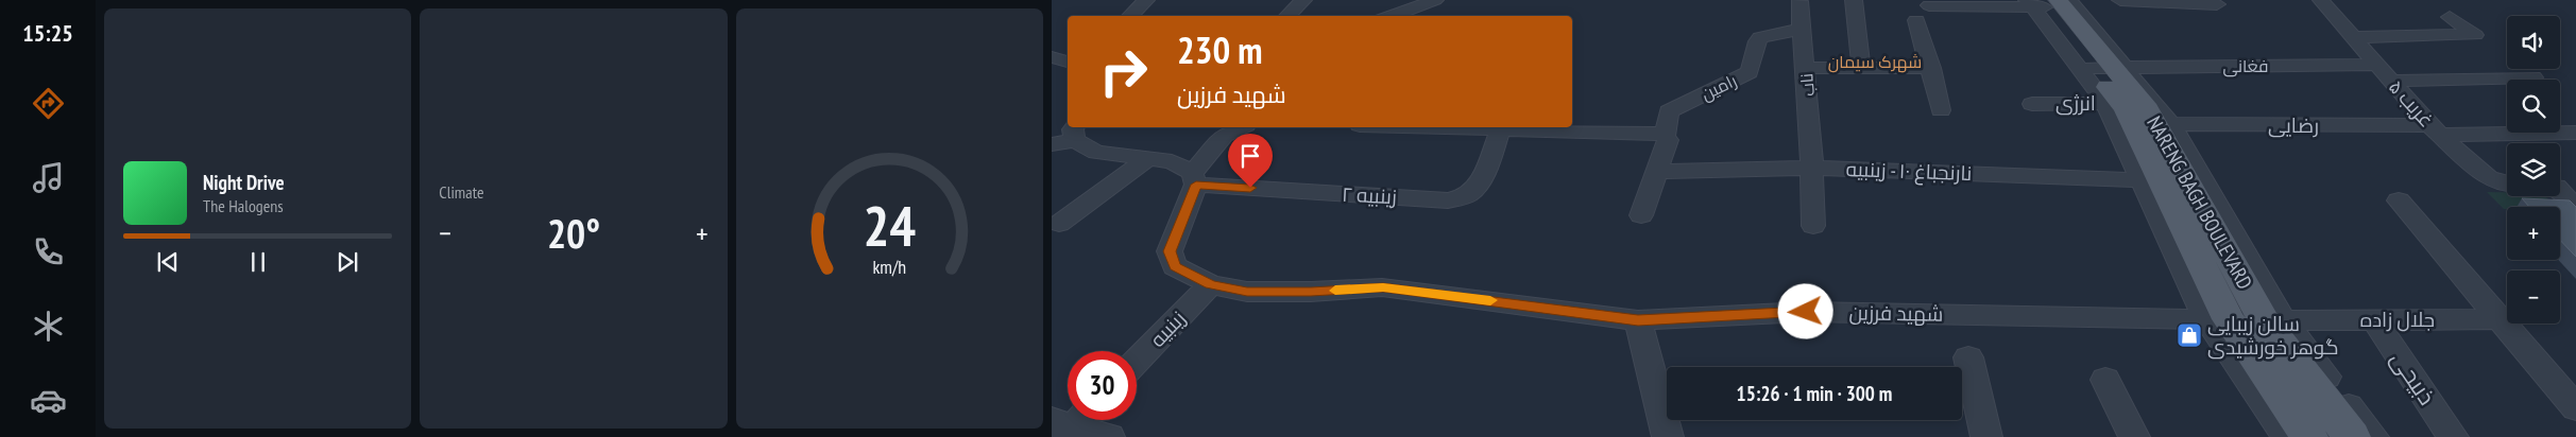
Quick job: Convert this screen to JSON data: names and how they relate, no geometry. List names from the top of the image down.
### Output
{
  "streets": {
    "main road": ["NARENG BAGH BOULEVARD"],
    "street": [
      "فغانی",
      "ناب",
      "رامین",
      "انرژی",
      "غریب ۵",
      "رضایی",
      "نارنجباغ ۱۰ - زینبیه",
      "زینبیه ۲",
      "شهید فرزین",
      "جلال زاده",
      "زینبیه",
      "ذبیحی"
    ]
  },
  "crossings": [
    ["فغانی", "غریب ۵"],
    ["فغانی", "NARENG BAGH BOULEVARD"],
    ["ناب", "رامین"],
    ["ناب", "نارنجباغ ۱۰ - زینبیه"],
    ["انرژی", "NARENG BAGH BOULEVARD"],
    ["غریب ۵", "رضایی"],
    ["رضایی", "NARENG BAGH BOULEVARD"],
    ["نارنجباغ ۱۰ - زینبیه", "NARENG BAGH BOULEVARD"],
    ["زینبیه ۲", "شهید فرزین"],
    ["NARENG BAGH BOULEVARD", "شهید فرزین"],
    ["NARENG BAGH BOULEVARD", "جلال زاده"],
    ["شهید فرزین", "جلال زاده"],
    ["شهید فرزین", "زینبیه"],
    ["جلال زاده", "ذبیحی"]
  ],
  "districts": ["شهرک سیمان"],
  "places": {
    "shop": ["سالن زیبایی گوهر خورشیدی"]
  },
  "page": {
    "tabs": "15:25",
    "tile": "Climate",
    "map_buttons": ["+", "−"],
    "turn": ["230 m", "شهید فرزین"],
    "song": ["Night Drive", "The Halogens"],
    "heat": ["−", "20°", "+"],
    "limit": "30",
    "trip": "15:26 · 1 min · 300 m",
    "gauge": ["24", "km/h"]
  }
}
